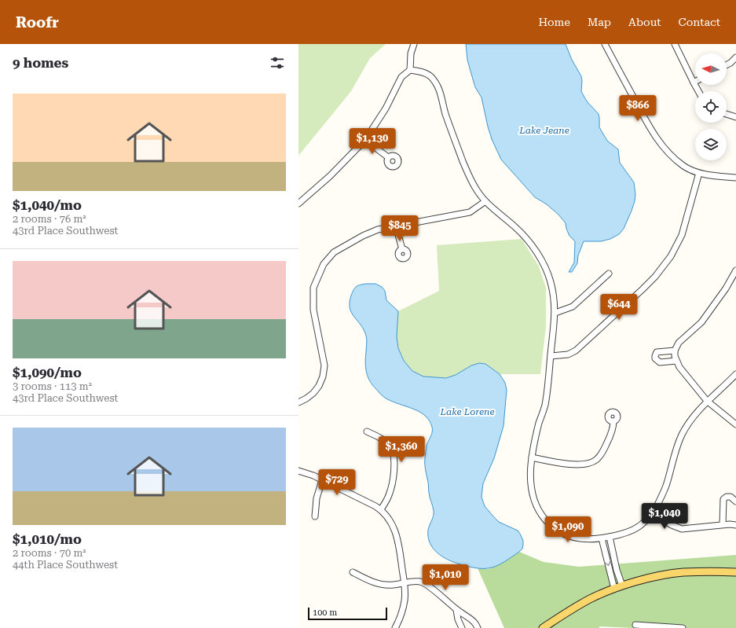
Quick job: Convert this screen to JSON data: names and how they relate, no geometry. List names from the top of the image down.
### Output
{
  "water": ["Lake Jeane", "Lake Lorene"],
  "scale_bar": "100 m",
  "north": "left",
  "page": {
    "header": "Roofr",
    "nav": [
      "Home",
      "Map",
      "About",
      "Contact"
    ],
    "heading": "9 homes",
    "list": [
      {
        "name": "$1,040/mo",
        "note": "2 rooms · 76 m² · 43rd Place Southwest"
      },
      {
        "name": "$1,090/mo",
        "note": "3 rooms · 113 m² · 43rd Place Southwest"
      },
      {
        "name": "$1,010/mo",
        "note": "2 rooms · 70 m² · 44th Place Southwest"
      }
    ],
    "price": [
      "$866",
      "$1,130",
      "$845",
      "$644",
      "$1,360",
      "$729",
      "$1,040",
      "$1,090",
      "$1,010"
    ],
    "scale": "100 m"
  }
}
